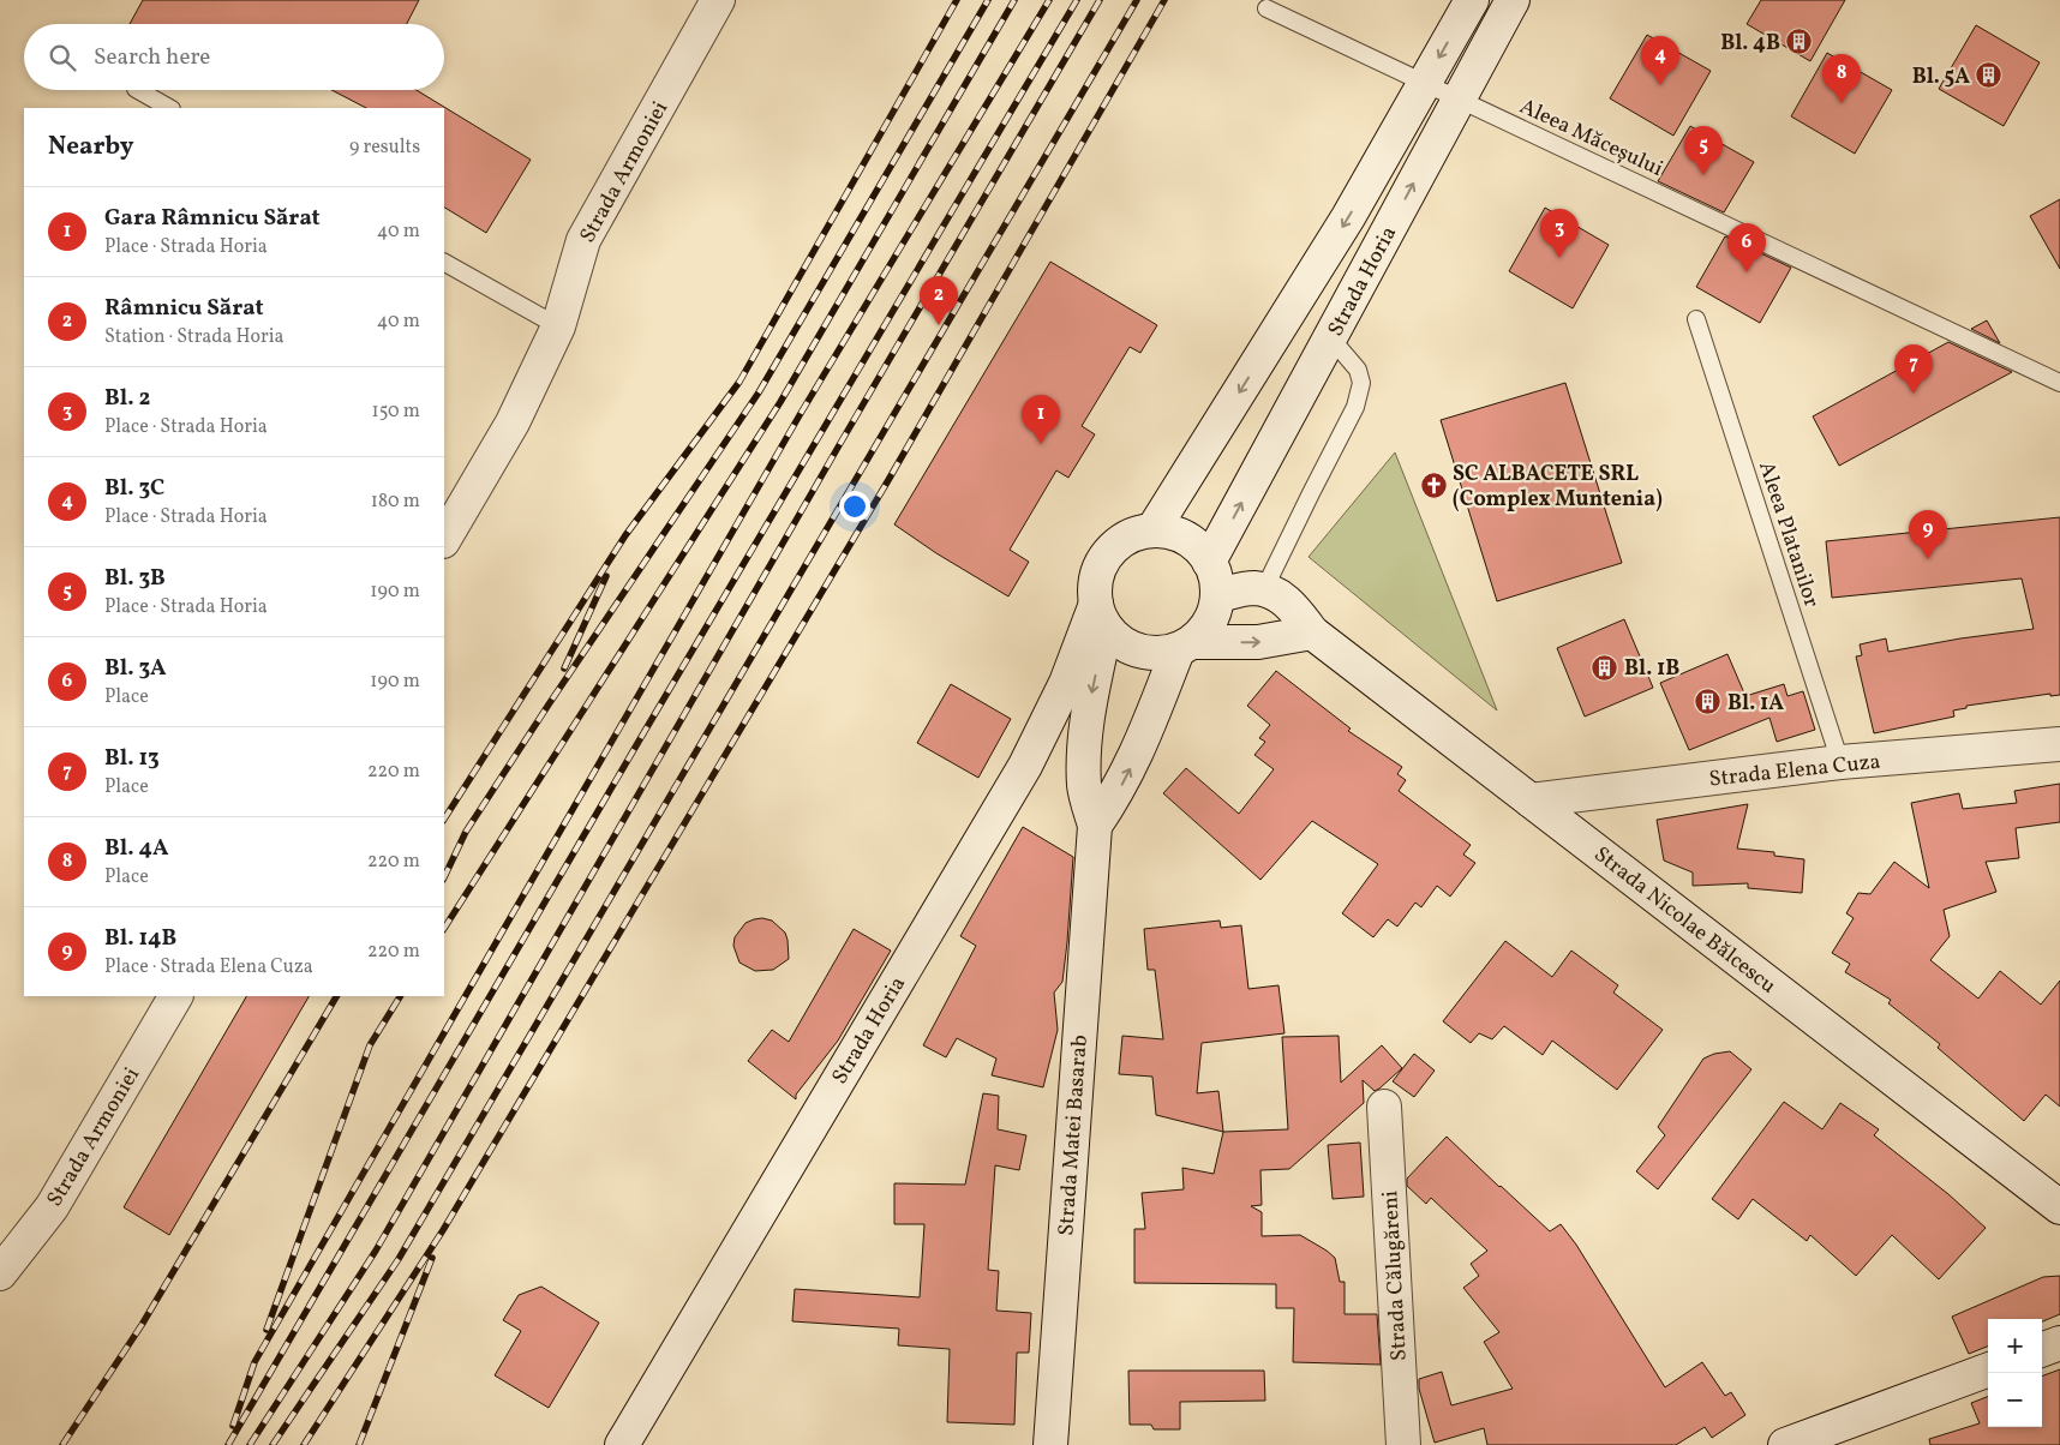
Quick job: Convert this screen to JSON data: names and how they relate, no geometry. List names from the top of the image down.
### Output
{
  "streets": {
    "street": [
      "Strada Armoniei",
      "Strada Horia",
      "Strada Elena Cuza",
      "Strada Nicolae Bălcescu",
      "Strada Matei Basarab",
      "Strada Călugăreni"
    ],
    "lane": ["Aleea Măceșului", "Aleea Platanilor"]
  },
  "crossings": [
    ["Strada Horia", "Strada Matei Basarab"],
    ["Aleea Platanilor", "Strada Elena Cuza"],
    ["Strada Elena Cuza", "Strada Nicolae Bălcescu"]
  ],
  "places": {
    "building": [
      "Bl. 4B",
      "Bl. 5A",
      "Bl. 1B",
      "Bl. 1A"
    ],
    "church": ["SC ALBACETE SRL (Complex Muntenia)"]
  },
  "page": {
    "search": "Search here",
    "pins": [
      "4",
      "8",
      "5",
      "3",
      "6",
      "2",
      "7",
      "1",
      "9"
    ],
    "heading": ["Nearby", "9 results"],
    "list": [
      {
        "mark": "1",
        "name": "Gara Râmnicu Sărat",
        "note": "Place · Strada Horia",
        "value": "40 m"
      },
      {
        "mark": "2",
        "name": "Râmnicu Sărat",
        "note": "Station · Strada Horia",
        "value": "40 m"
      },
      {
        "mark": "3",
        "name": "Bl. 2",
        "note": "Place · Strada Horia",
        "value": "150 m"
      },
      {
        "mark": "4",
        "name": "Bl. 3C",
        "note": "Place · Strada Horia",
        "value": "180 m"
      },
      {
        "mark": "5",
        "name": "Bl. 3B",
        "note": "Place · Strada Horia",
        "value": "190 m"
      },
      {
        "mark": "6",
        "name": "Bl. 3A",
        "note": "Place",
        "value": "190 m"
      },
      {
        "mark": "7",
        "name": "Bl. 13",
        "note": "Place",
        "value": "220 m"
      },
      {
        "mark": "8",
        "name": "Bl. 4A",
        "note": "Place",
        "value": "220 m"
      },
      {
        "mark": "9",
        "name": "Bl. 14B",
        "note": "Place · Strada Elena Cuza",
        "value": "220 m"
      }
    ],
    "map_buttons": ["+", "−"]
  }
}
